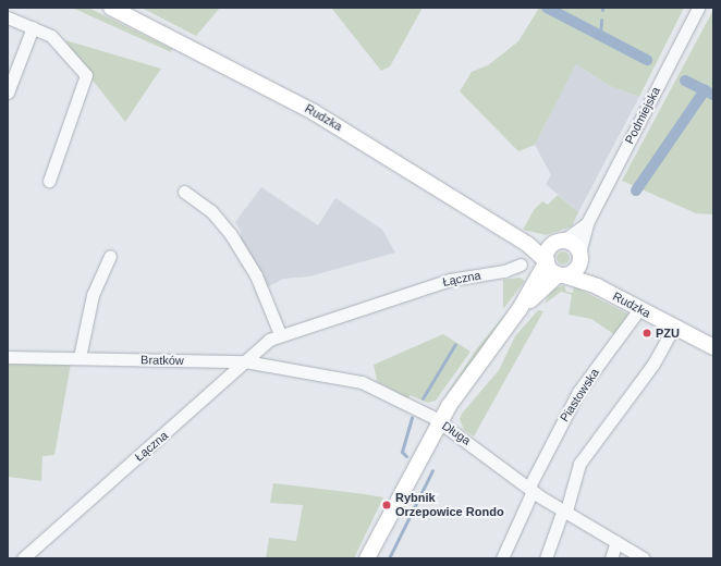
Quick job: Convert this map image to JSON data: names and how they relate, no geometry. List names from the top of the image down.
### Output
{
  "streets": {
    "main road": ["Rudzka"],
    "street": [
      "Podmiejska",
      "Łączna",
      "Bratków",
      "Piastowska",
      "Długa"
    ]
  },
  "crossings": [
    ["Podmiejska", "Rudzka"],
    ["Rudzka", "Piastowska"],
    ["Łączna", "Bratków"],
    ["Łączna", "Długa"],
    ["Bratków", "Długa"],
    ["Piastowska", "Długa"]
  ],
  "places": ["PZU", "Rybnik Orzepowice Rondo"]
}
